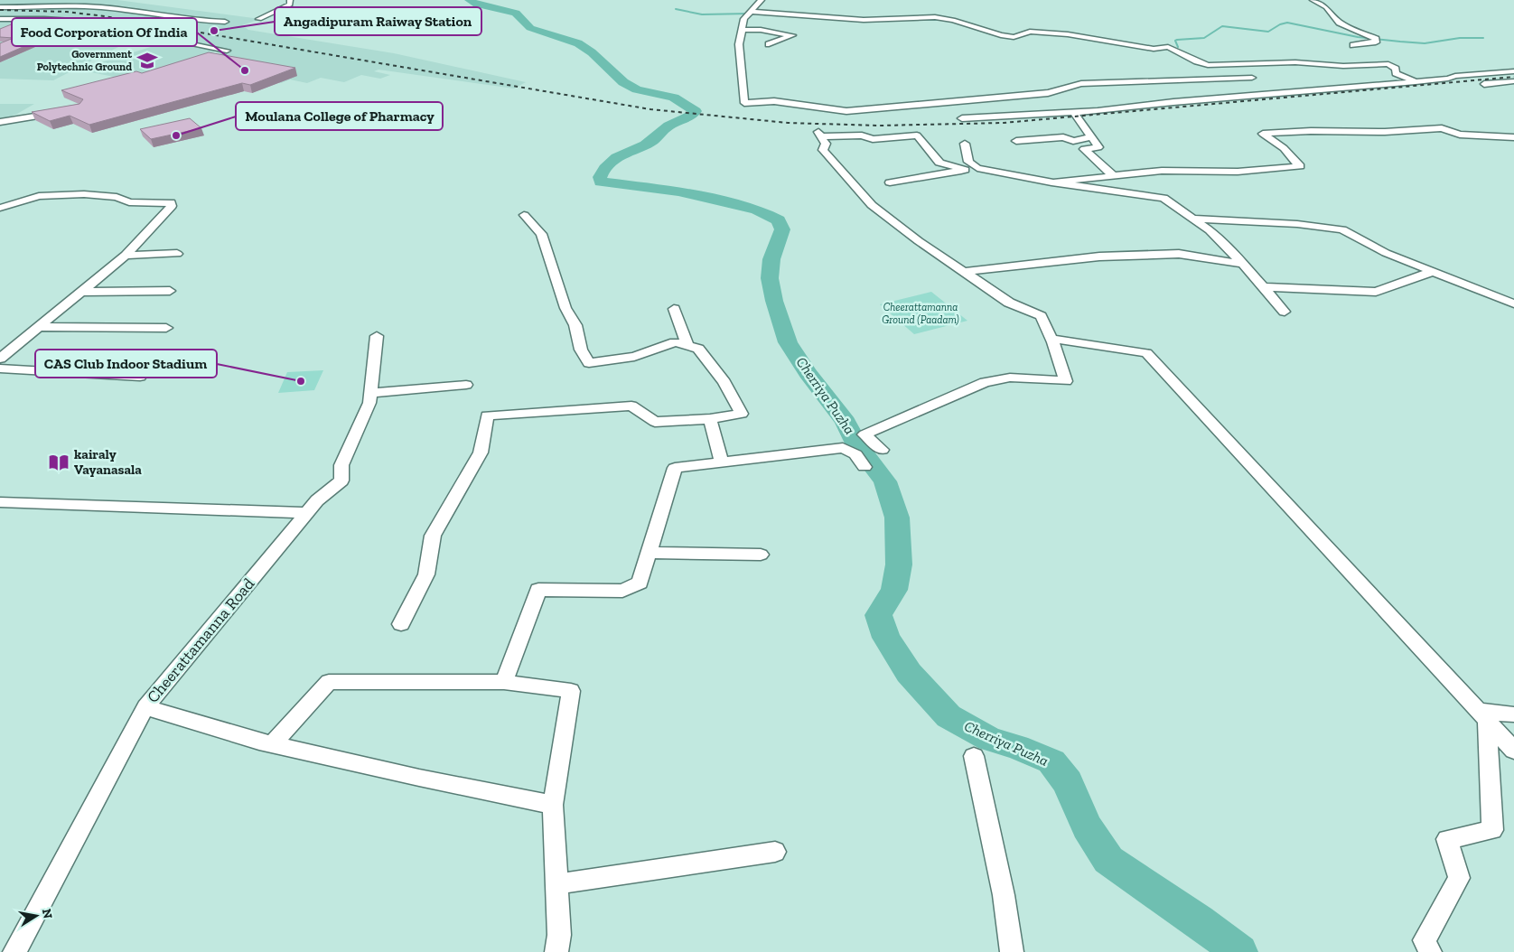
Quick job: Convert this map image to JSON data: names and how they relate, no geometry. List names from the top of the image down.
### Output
{
  "streets": {
    "street": ["Cheerattamanna Road"]
  },
  "water": ["Cherriya Puzha"],
  "parks": ["Cheerattamanna Ground (Paadam)"],
  "places": {
    "other": [
      "Angadipuram Raiway Station",
      "Food Corporation Of India",
      "Moulana College of Pharmacy",
      "CAS Club Indoor Stadium"
    ],
    "school or university": ["Government Polytechnic Ground"],
    "library": ["kairaly Vayanasala"]
  },
  "north": "right"
}
